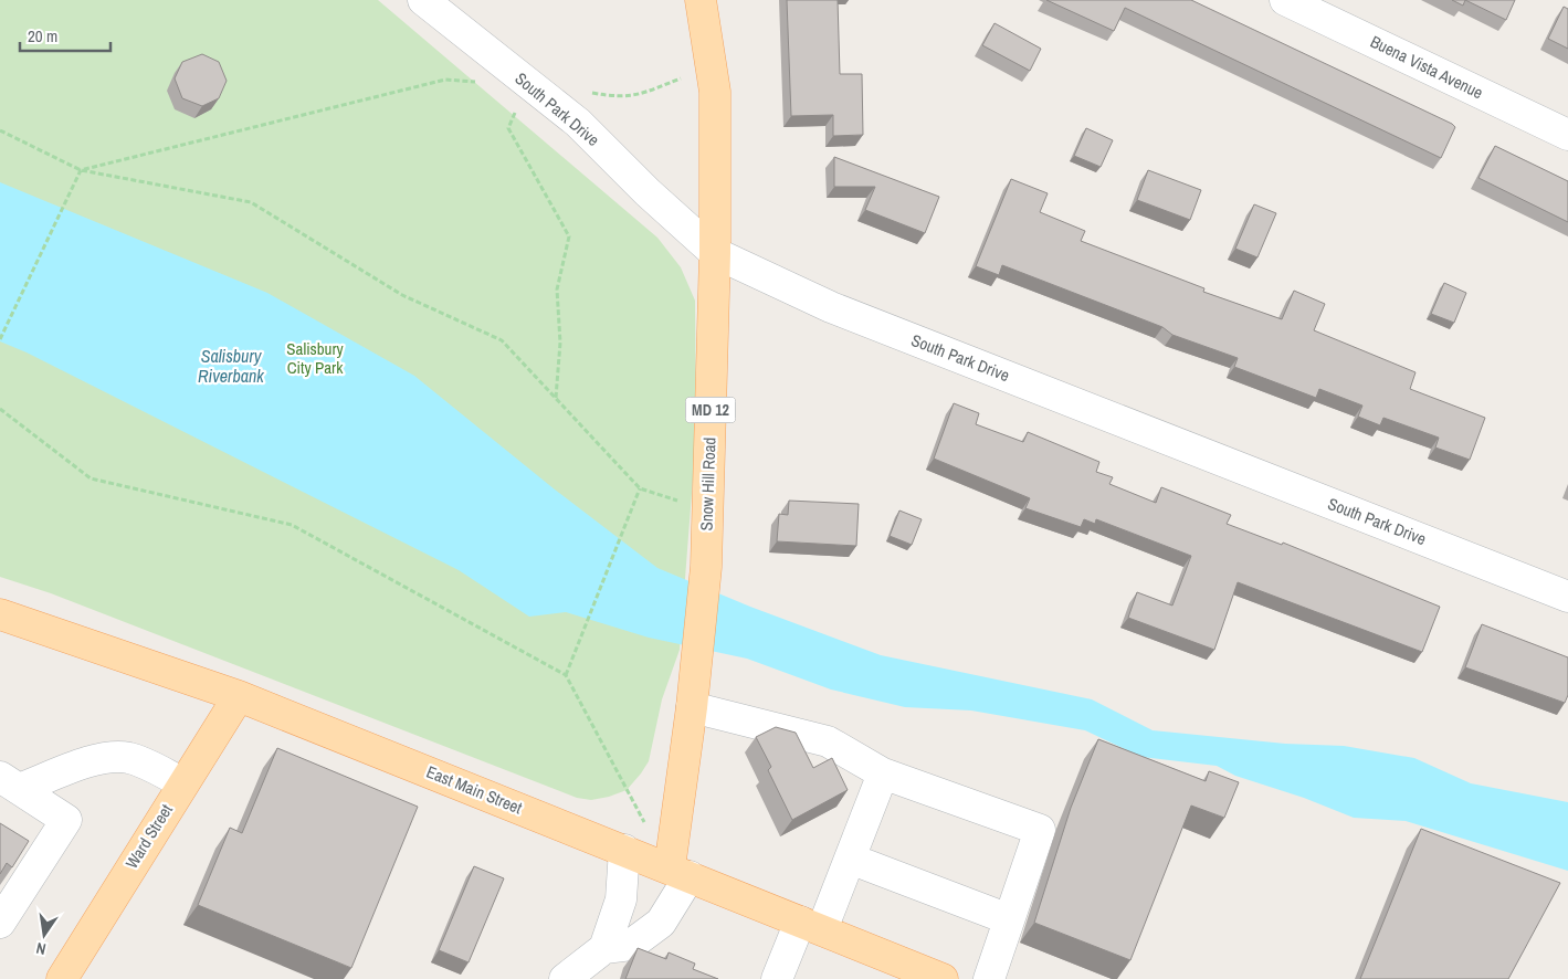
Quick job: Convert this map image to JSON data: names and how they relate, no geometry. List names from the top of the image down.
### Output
{
  "streets": {
    "main road": [
      "MD 12",
      "Snow Hill Road",
      "East Main Street",
      "Ward Street"
    ],
    "street": ["Buena Vista Avenue", "South Park Drive"]
  },
  "crossings": [
    ["South Park Drive", "Snow Hill Road"],
    ["Snow Hill Road", "East Main Street"],
    ["East Main Street", "Ward Street"]
  ],
  "water": ["Salisbury Riverbank"],
  "parks": ["Salisbury City Park"],
  "scale_bar": "20 m",
  "north": "bottom"
}
